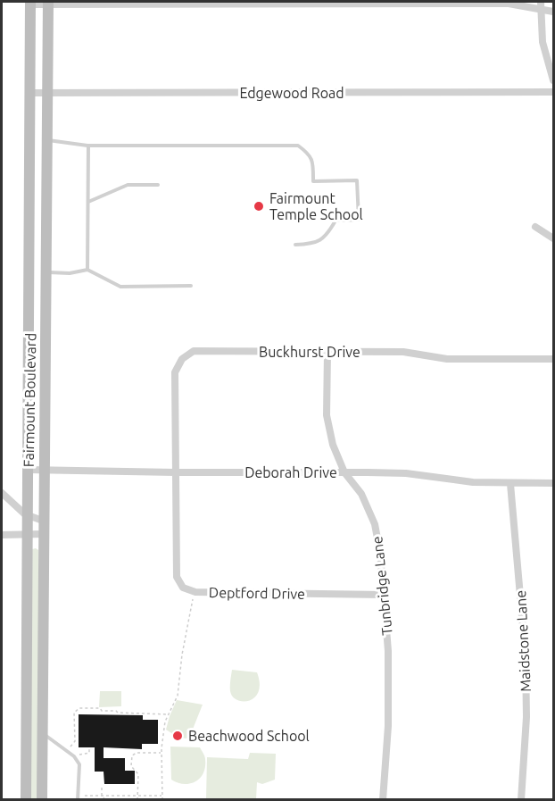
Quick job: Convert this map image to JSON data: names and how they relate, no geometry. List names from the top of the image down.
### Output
{
  "streets": {
    "main road": ["Fairmount Boulevard"],
    "street": [
      "Edgewood Road",
      "Buckhurst Drive",
      "Deborah Drive",
      "Tunbridge Lane",
      "Deptford Drive",
      "Maidstone Lane"
    ]
  },
  "crossings": [
    ["Edgewood Road", "Fairmount Boulevard"],
    ["Buckhurst Drive", "Deborah Drive"],
    ["Buckhurst Drive", "Tunbridge Lane"],
    ["Buckhurst Drive", "Deptford Drive"],
    ["Fairmount Boulevard", "Deborah Drive"],
    ["Deborah Drive", "Tunbridge Lane"],
    ["Deborah Drive", "Deptford Drive"],
    ["Deborah Drive", "Maidstone Lane"],
    ["Tunbridge Lane", "Deptford Drive"]
  ],
  "places": ["Fairmount Temple School", "Beachwood School"]
}
